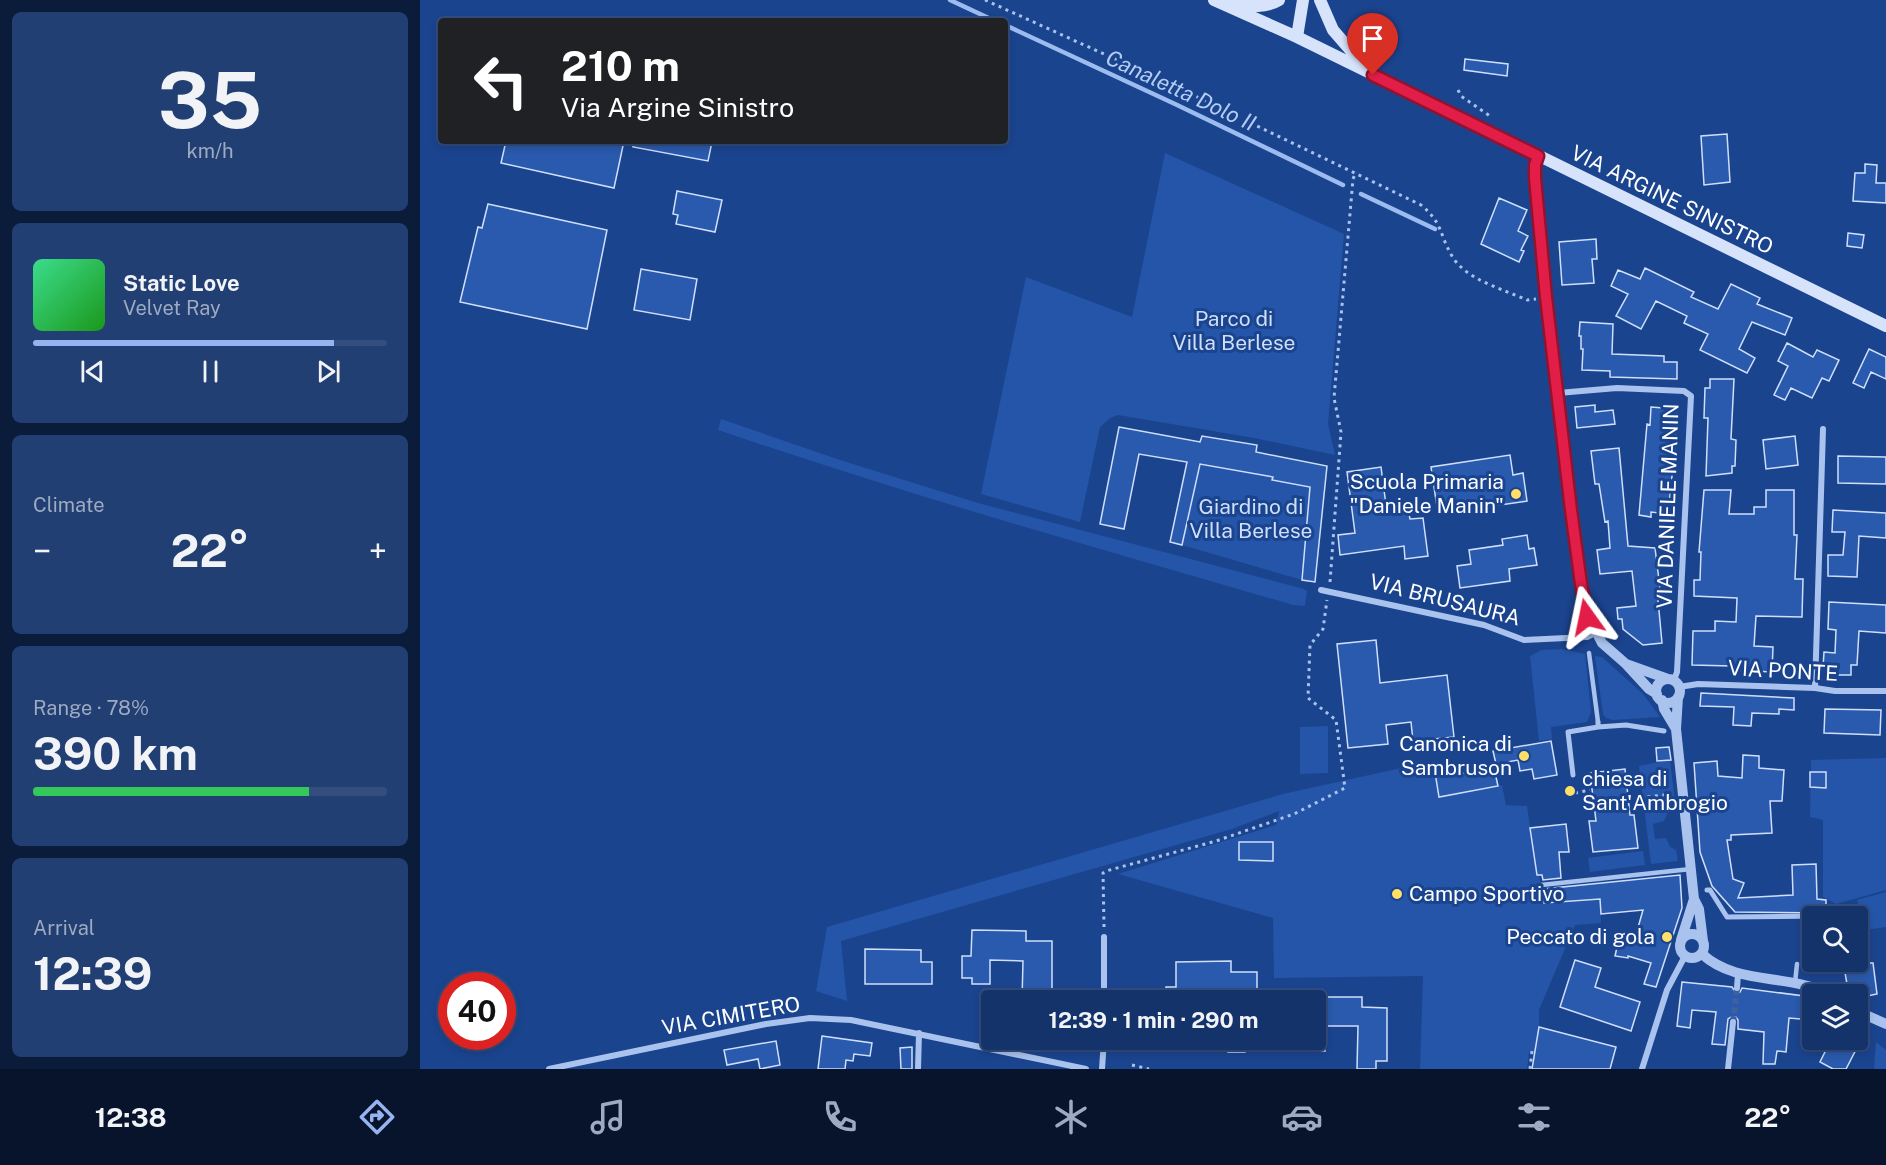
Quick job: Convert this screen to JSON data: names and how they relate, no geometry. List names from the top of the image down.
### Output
{
  "streets": {
    "main road": ["VIA ARGINE SINISTRO"],
    "street": [
      "VIA DANIELE MANIN",
      "VIA BRUSAURA",
      "VIA PONTE",
      "VIA CIMITERO"
    ]
  },
  "crossings": [
    ["VIA DANIELE MANIN", "VIA PONTE"]
  ],
  "water": ["Canaletta Dolo II"],
  "parks": ["Parco di Villa Berlese", "Giardino di Villa Berlese"],
  "places": [
    "Scuola Primaria \"Daniele Manin\"",
    "Canonica di Sambruson",
    "chiesa di Sant'Ambrogio",
    "Campo Sportivo",
    "Peccato di gola"
  ],
  "page": {
    "tile": [
      ["35", "km/h"],
      "Climate",
      ["Range · 78%", "390 km"],
      ["Arrival", "12:39"]
    ],
    "turn": ["210 m", "Via Argine Sinistro"],
    "song": ["Static Love", "Velvet Ray"],
    "heat": ["−", "22°", "+"],
    "limit": "40",
    "trip": "12:39 · 1 min · 290 m",
    "tabs": ["12:38", "22°"]
  }
}
